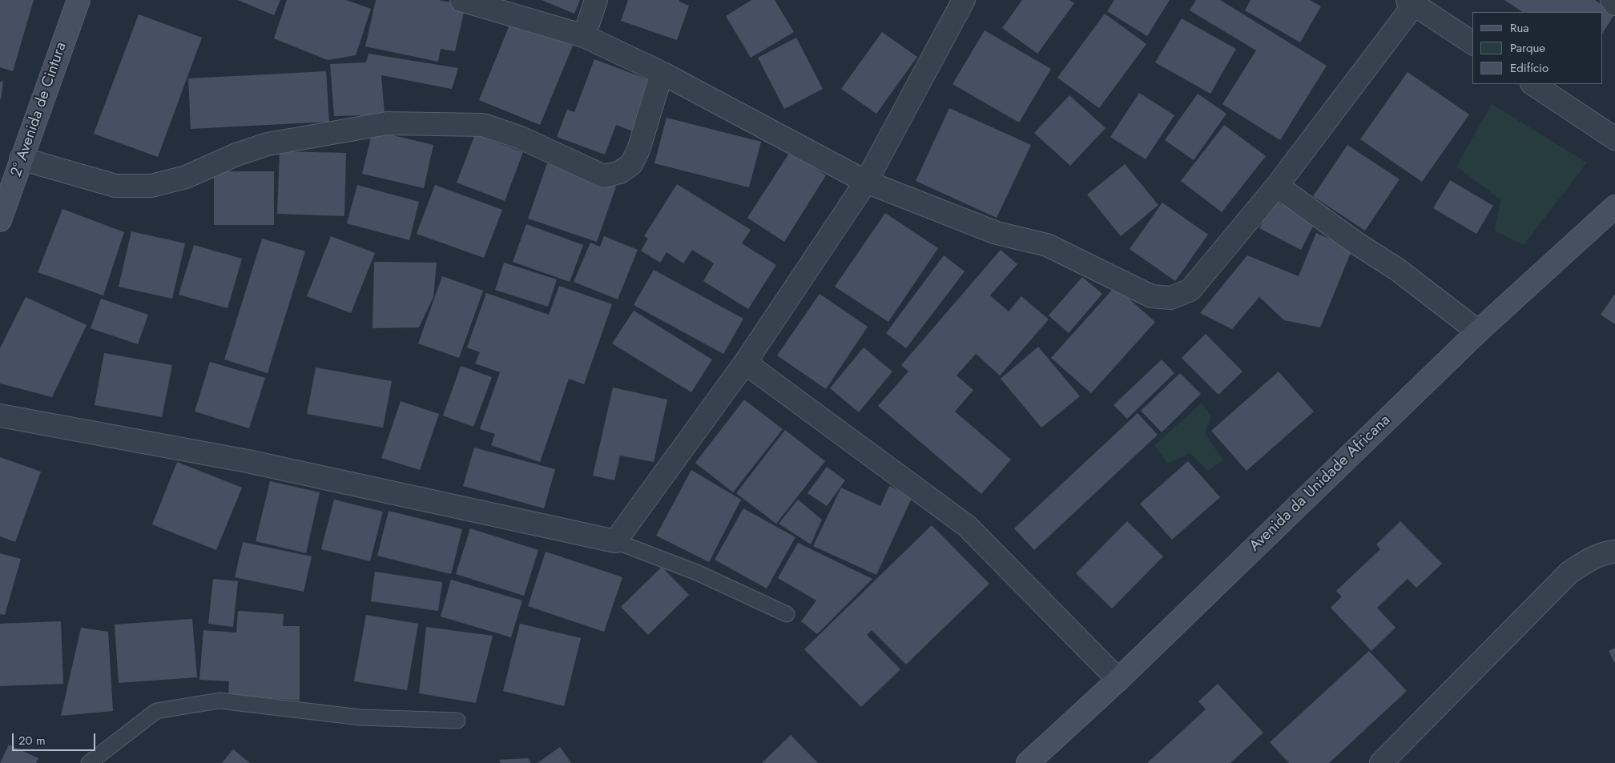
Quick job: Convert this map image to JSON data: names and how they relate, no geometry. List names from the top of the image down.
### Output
{
  "streets": {
    "street": ["2° Avenida de Cintura", "Avenida da Unidade Africana"]
  },
  "legend": ["Rua", "Parque", "Edifício"],
  "scale_bar": "20 m"
}
